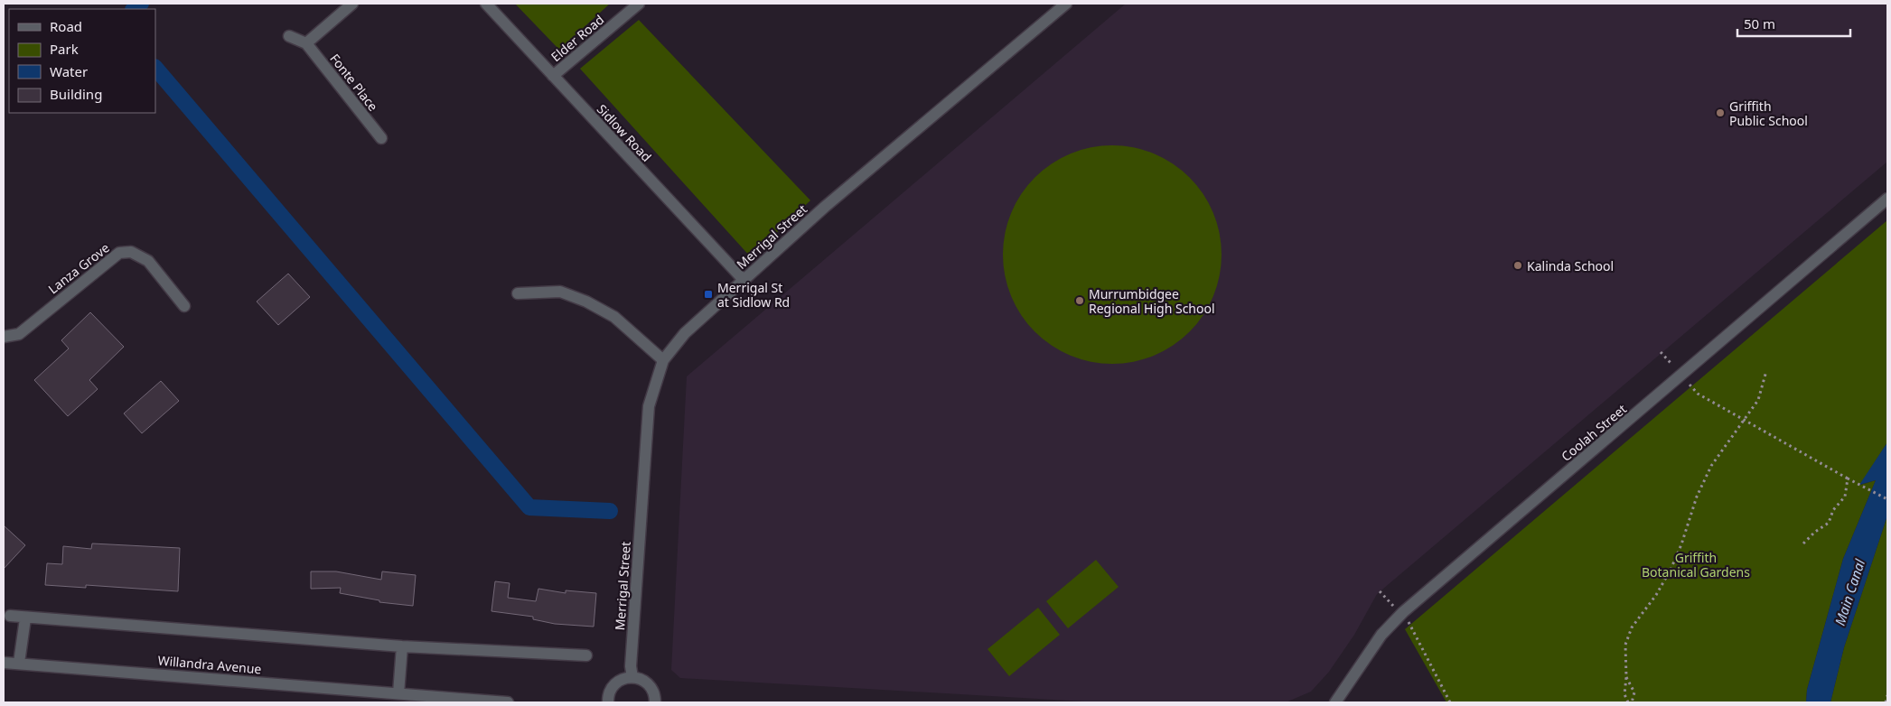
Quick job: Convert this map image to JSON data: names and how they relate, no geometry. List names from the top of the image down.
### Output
{
  "streets": {
    "street": [
      "Elder Road",
      "Fonte Place",
      "Sidlow Road",
      "Merrigal Street",
      "Lanza Grove",
      "Coolah Street",
      "Willandra Avenue"
    ]
  },
  "crossings": [
    ["Elder Road", "Sidlow Road"],
    ["Sidlow Road", "Merrigal Street"]
  ],
  "water": ["Main Canal"],
  "parks": ["Griffith Botanical Gardens"],
  "places": {
    "other": ["Griffith Public School", "Kalinda School", "Murrumbidgee Regional High School"],
    "transit": ["Merrigal St at Sidlow Rd"]
  },
  "legend": [
    "Road",
    "Park",
    "Water",
    "Building"
  ],
  "scale_bar": "50 m"
}
